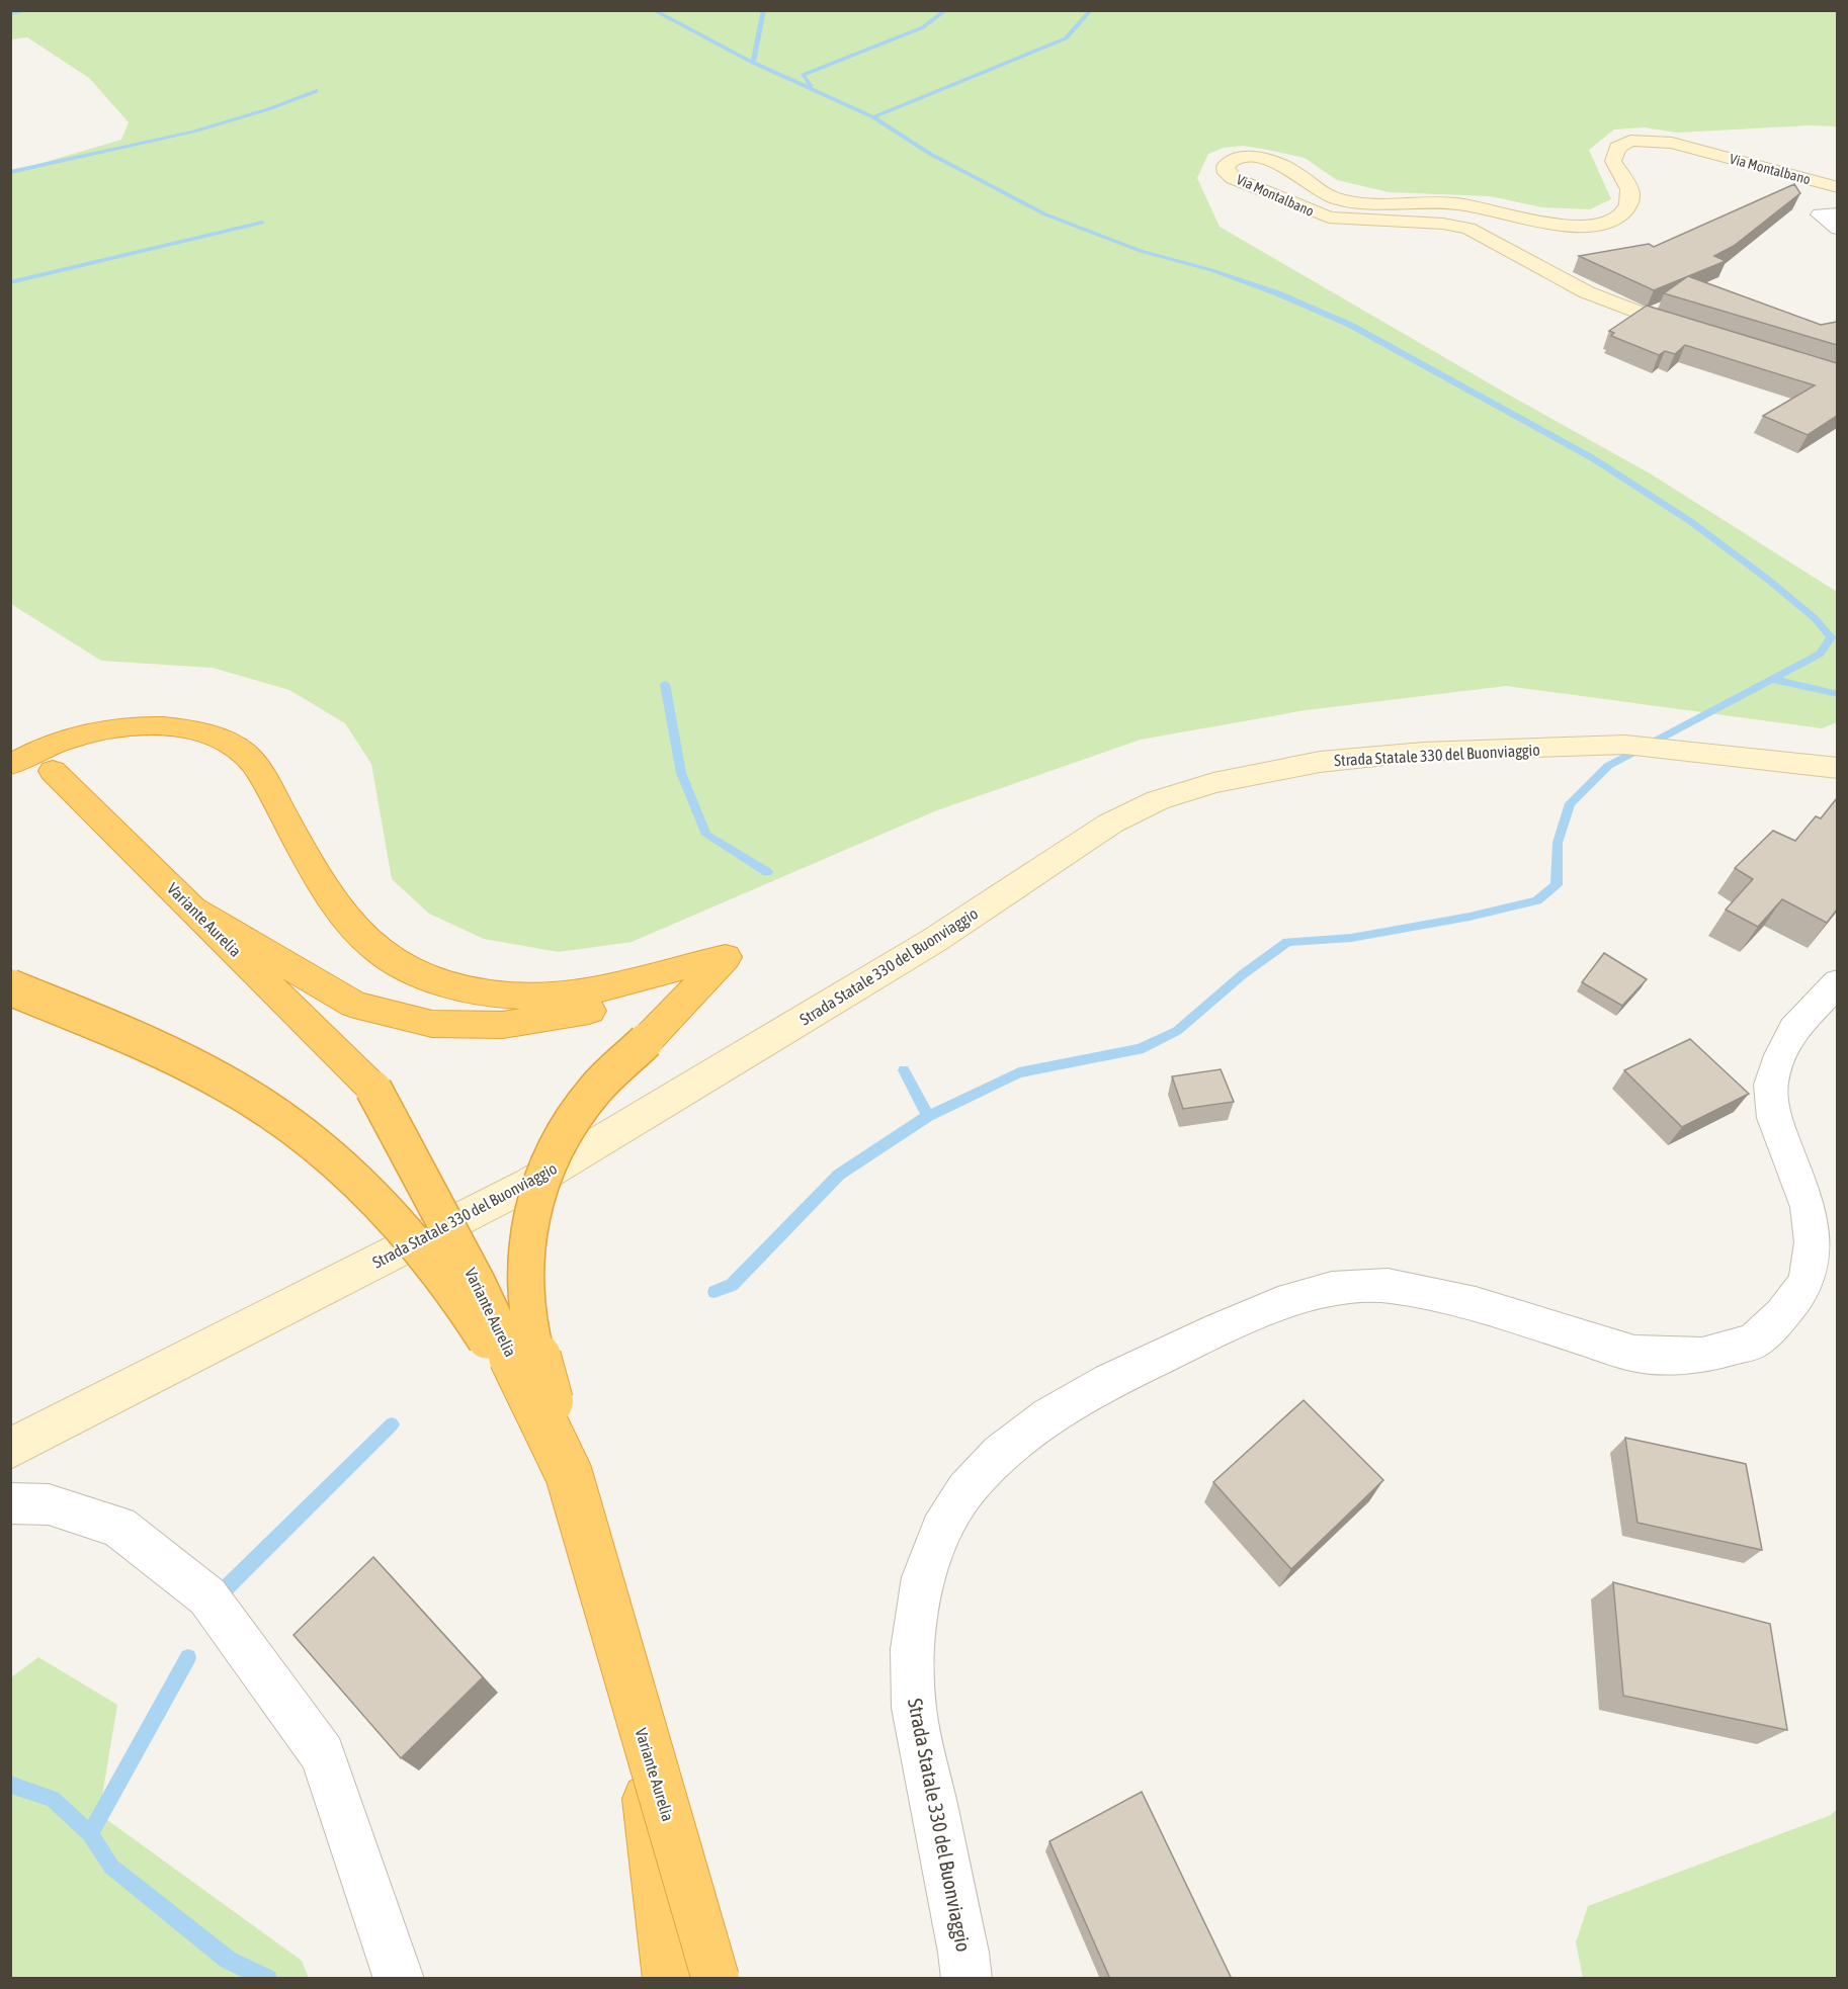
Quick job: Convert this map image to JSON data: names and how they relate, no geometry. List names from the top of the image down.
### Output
{
  "streets": {
    "highway": ["Variante Aurelia"],
    "street": ["Via Montalbano", "Strada Statale 330 del Buonviaggio"]
  }
}
